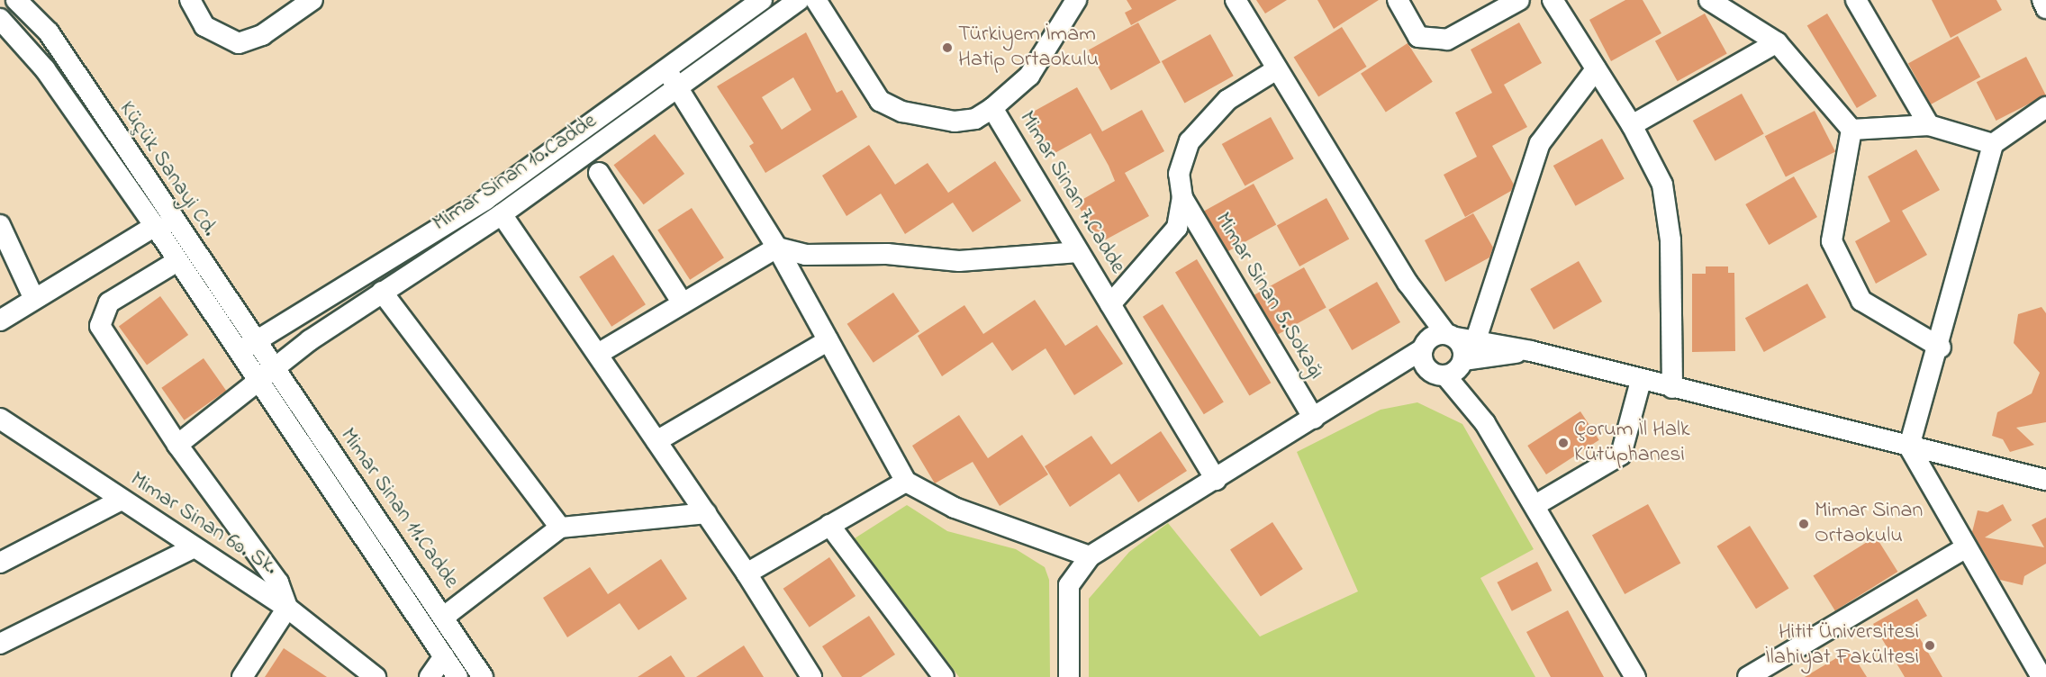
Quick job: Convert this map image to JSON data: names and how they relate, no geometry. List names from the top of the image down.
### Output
{
  "streets": {
    "street": [
      "Küçük Sanayi Cd.",
      "Mimar Sinan 10.Cadde",
      "Mimar Sinan 7.Cadde",
      "Mimar Sinan 5.Sokağı",
      "Mimar Sinan 11.Cadde",
      "Mimar Sinan 60. Sk."
    ]
  },
  "crossings": [
    ["Küçük Sanayi Cd.", "Mimar Sinan 10.Cadde"],
    ["Küçük Sanayi Cd.", "Mimar Sinan 11.Cadde"],
    ["Mimar Sinan 10.Cadde", "Mimar Sinan 11.Cadde"]
  ],
  "places": [
    "Türkiyem İmam Hatip Ortaokulu",
    "Çorum İl Halk Kütüphanesi",
    "Mimar Sinan Ortaokulu",
    "Hitit Üniversitesi İlahiyat Fakültesi"
  ]
}
